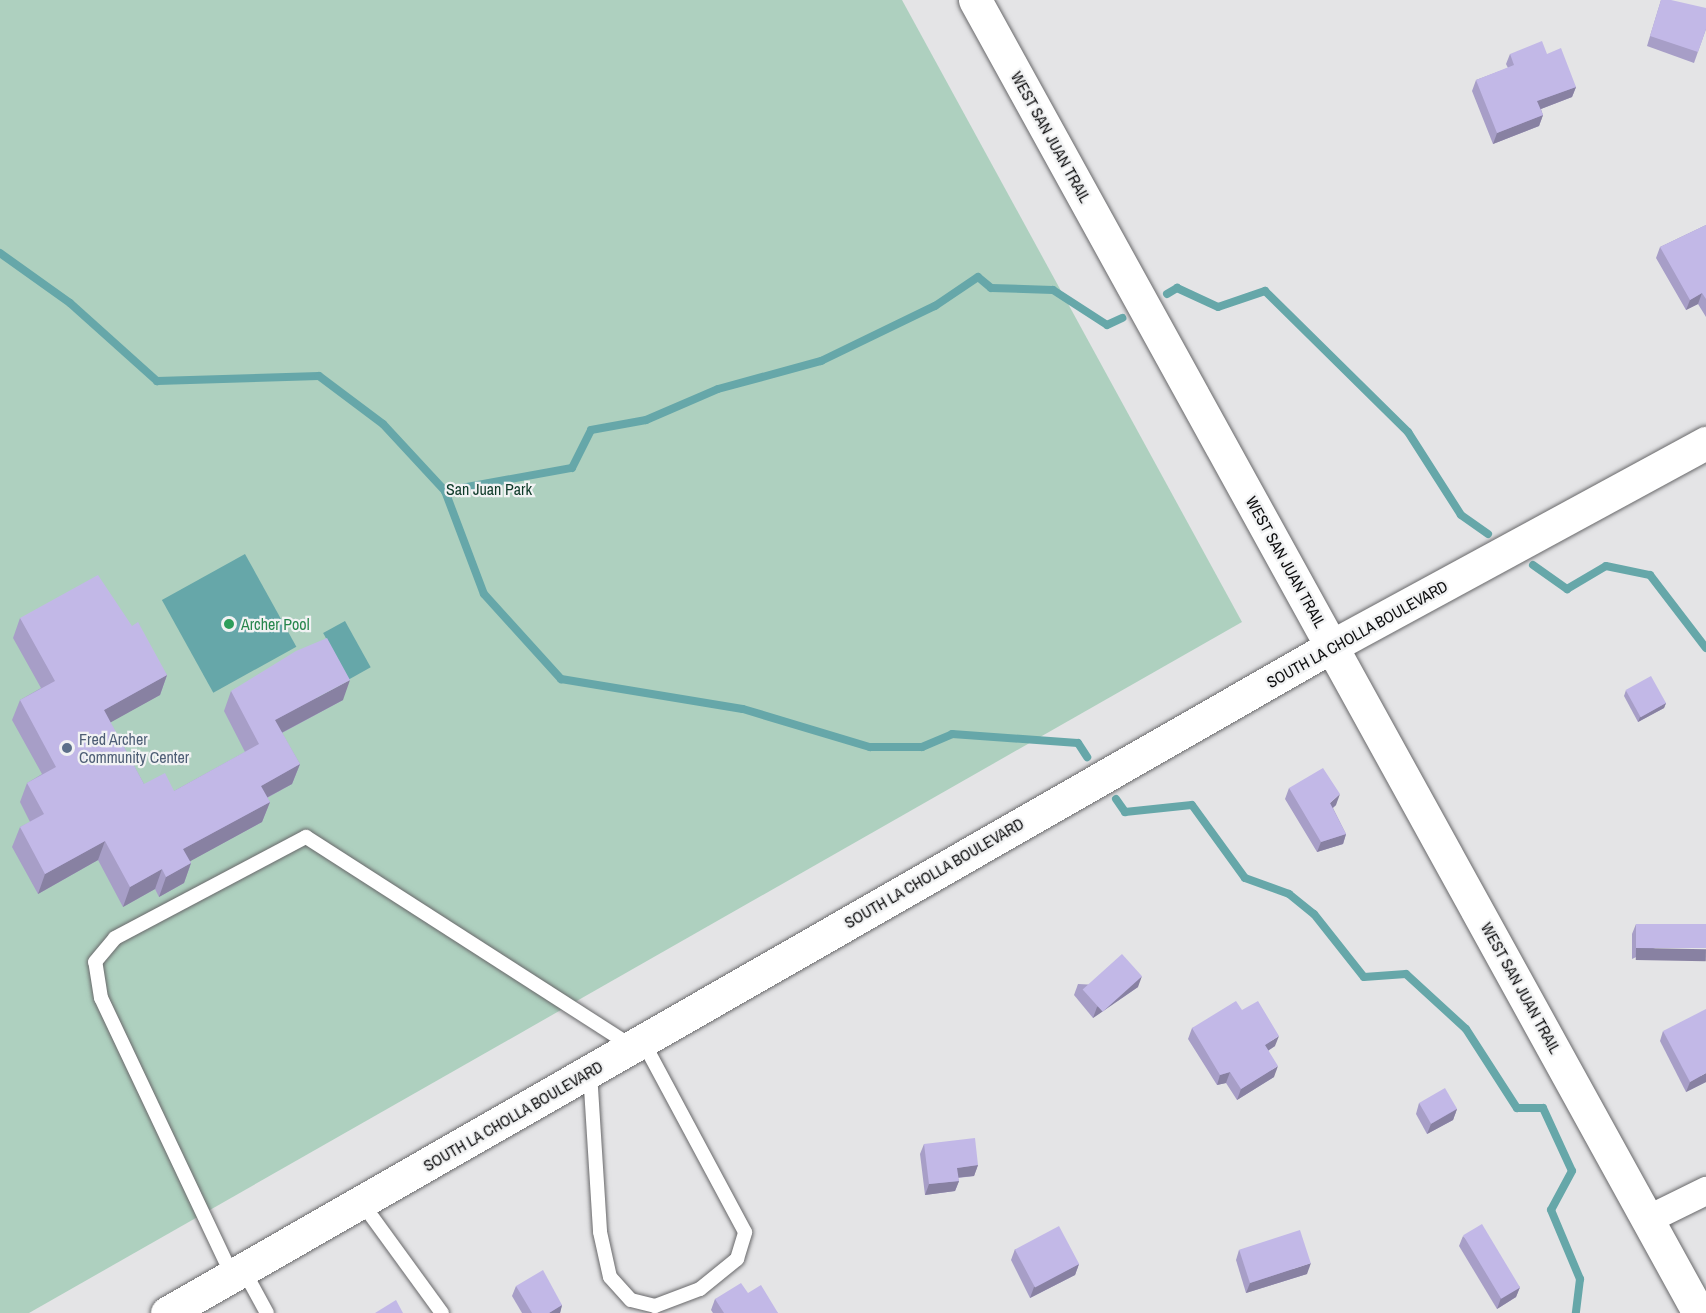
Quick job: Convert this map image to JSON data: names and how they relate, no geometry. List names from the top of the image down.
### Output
{
  "streets": {
    "main road": ["WEST SAN JUAN TRAIL", "SOUTH LA CHOLLA BOULEVARD"]
  },
  "crossings": [
    ["WEST SAN JUAN TRAIL", "SOUTH LA CHOLLA BOULEVARD"]
  ],
  "parks": ["San Juan Park"],
  "places": ["Archer Pool", "Fred Archer Community Center"]
}
